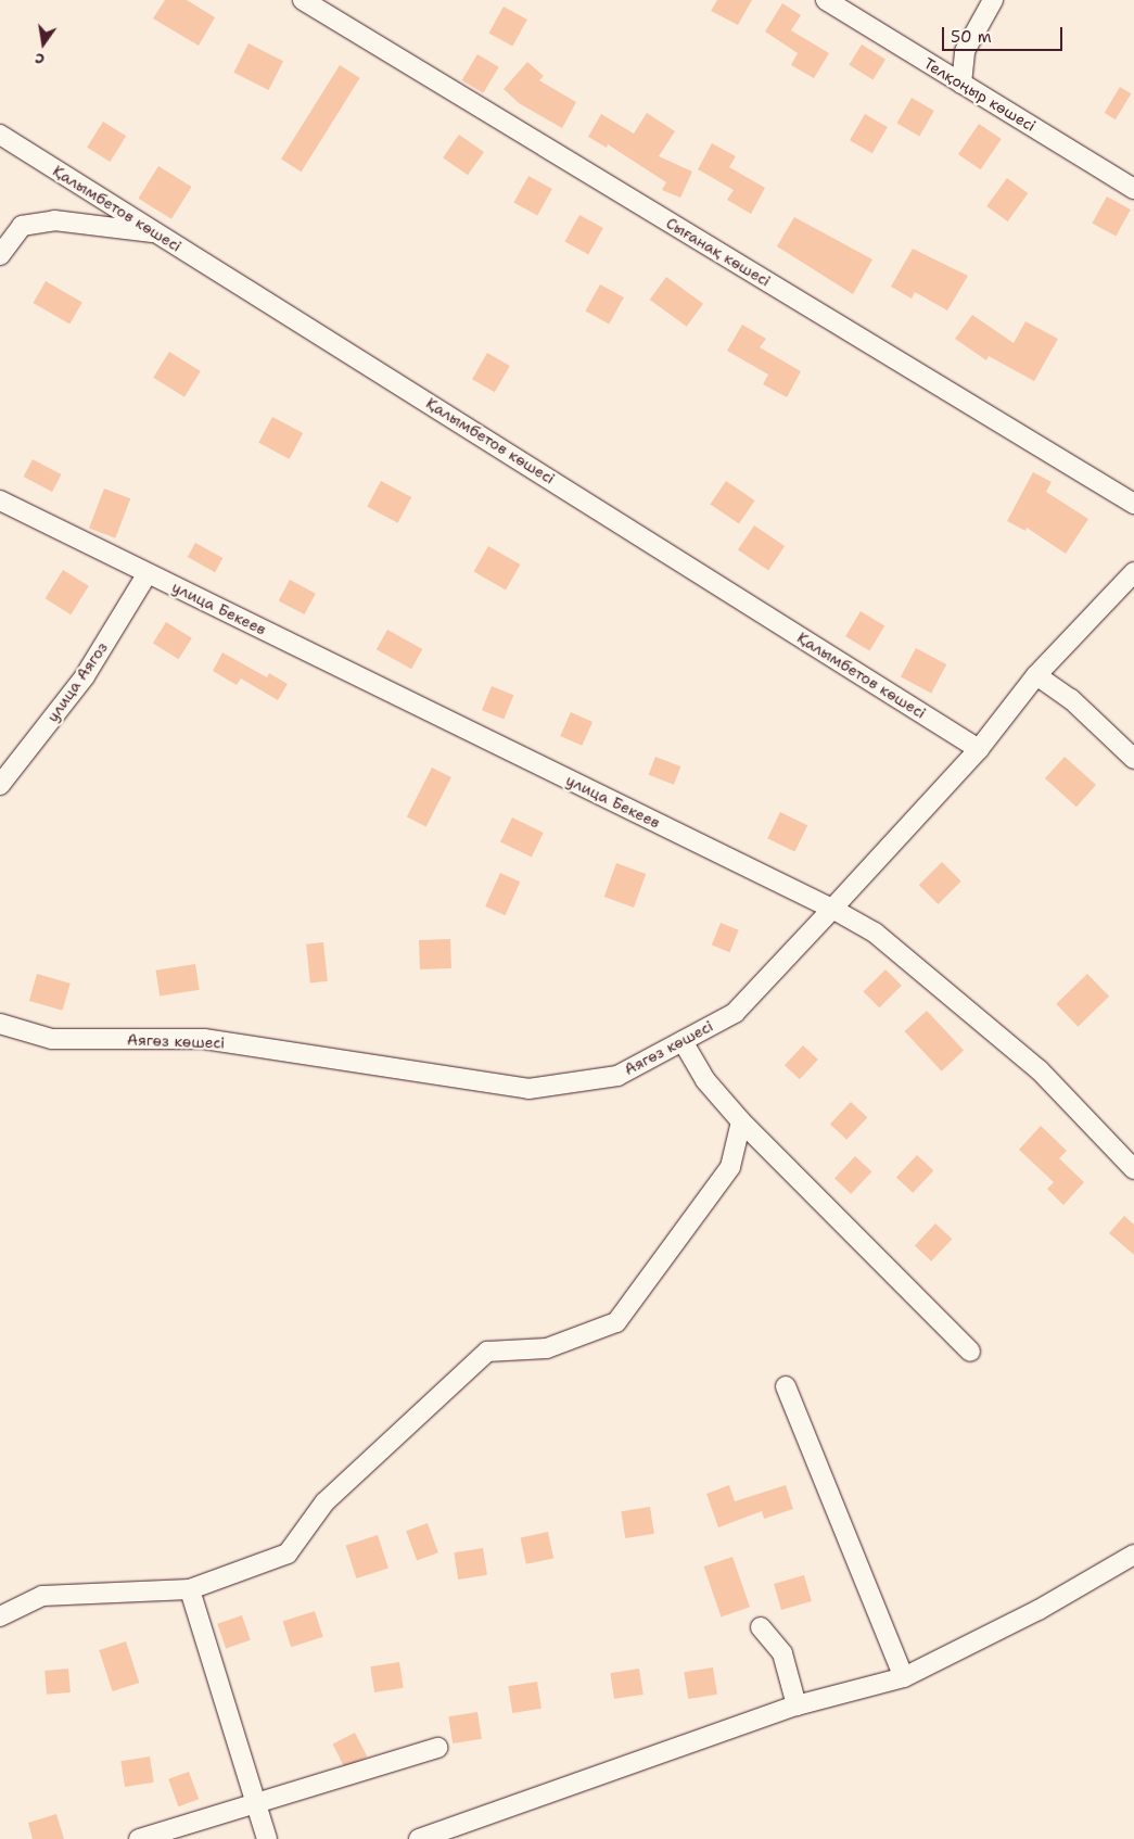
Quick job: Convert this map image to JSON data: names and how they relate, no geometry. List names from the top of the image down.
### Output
{
  "streets": {
    "street": [
      "Телқоңыр көшесі",
      "Қалымбетов көшесі",
      "Сығанақ көшесі",
      "улица Бекеев",
      "улица Аягоз",
      "Аягөз көшесі"
    ]
  },
  "crossings": [
    ["улица Бекеев", "улица Аягоз"],
    ["улица Бекеев", "Аягөз көшесі"]
  ],
  "scale_bar": "50 m",
  "north": "bottom"
}
